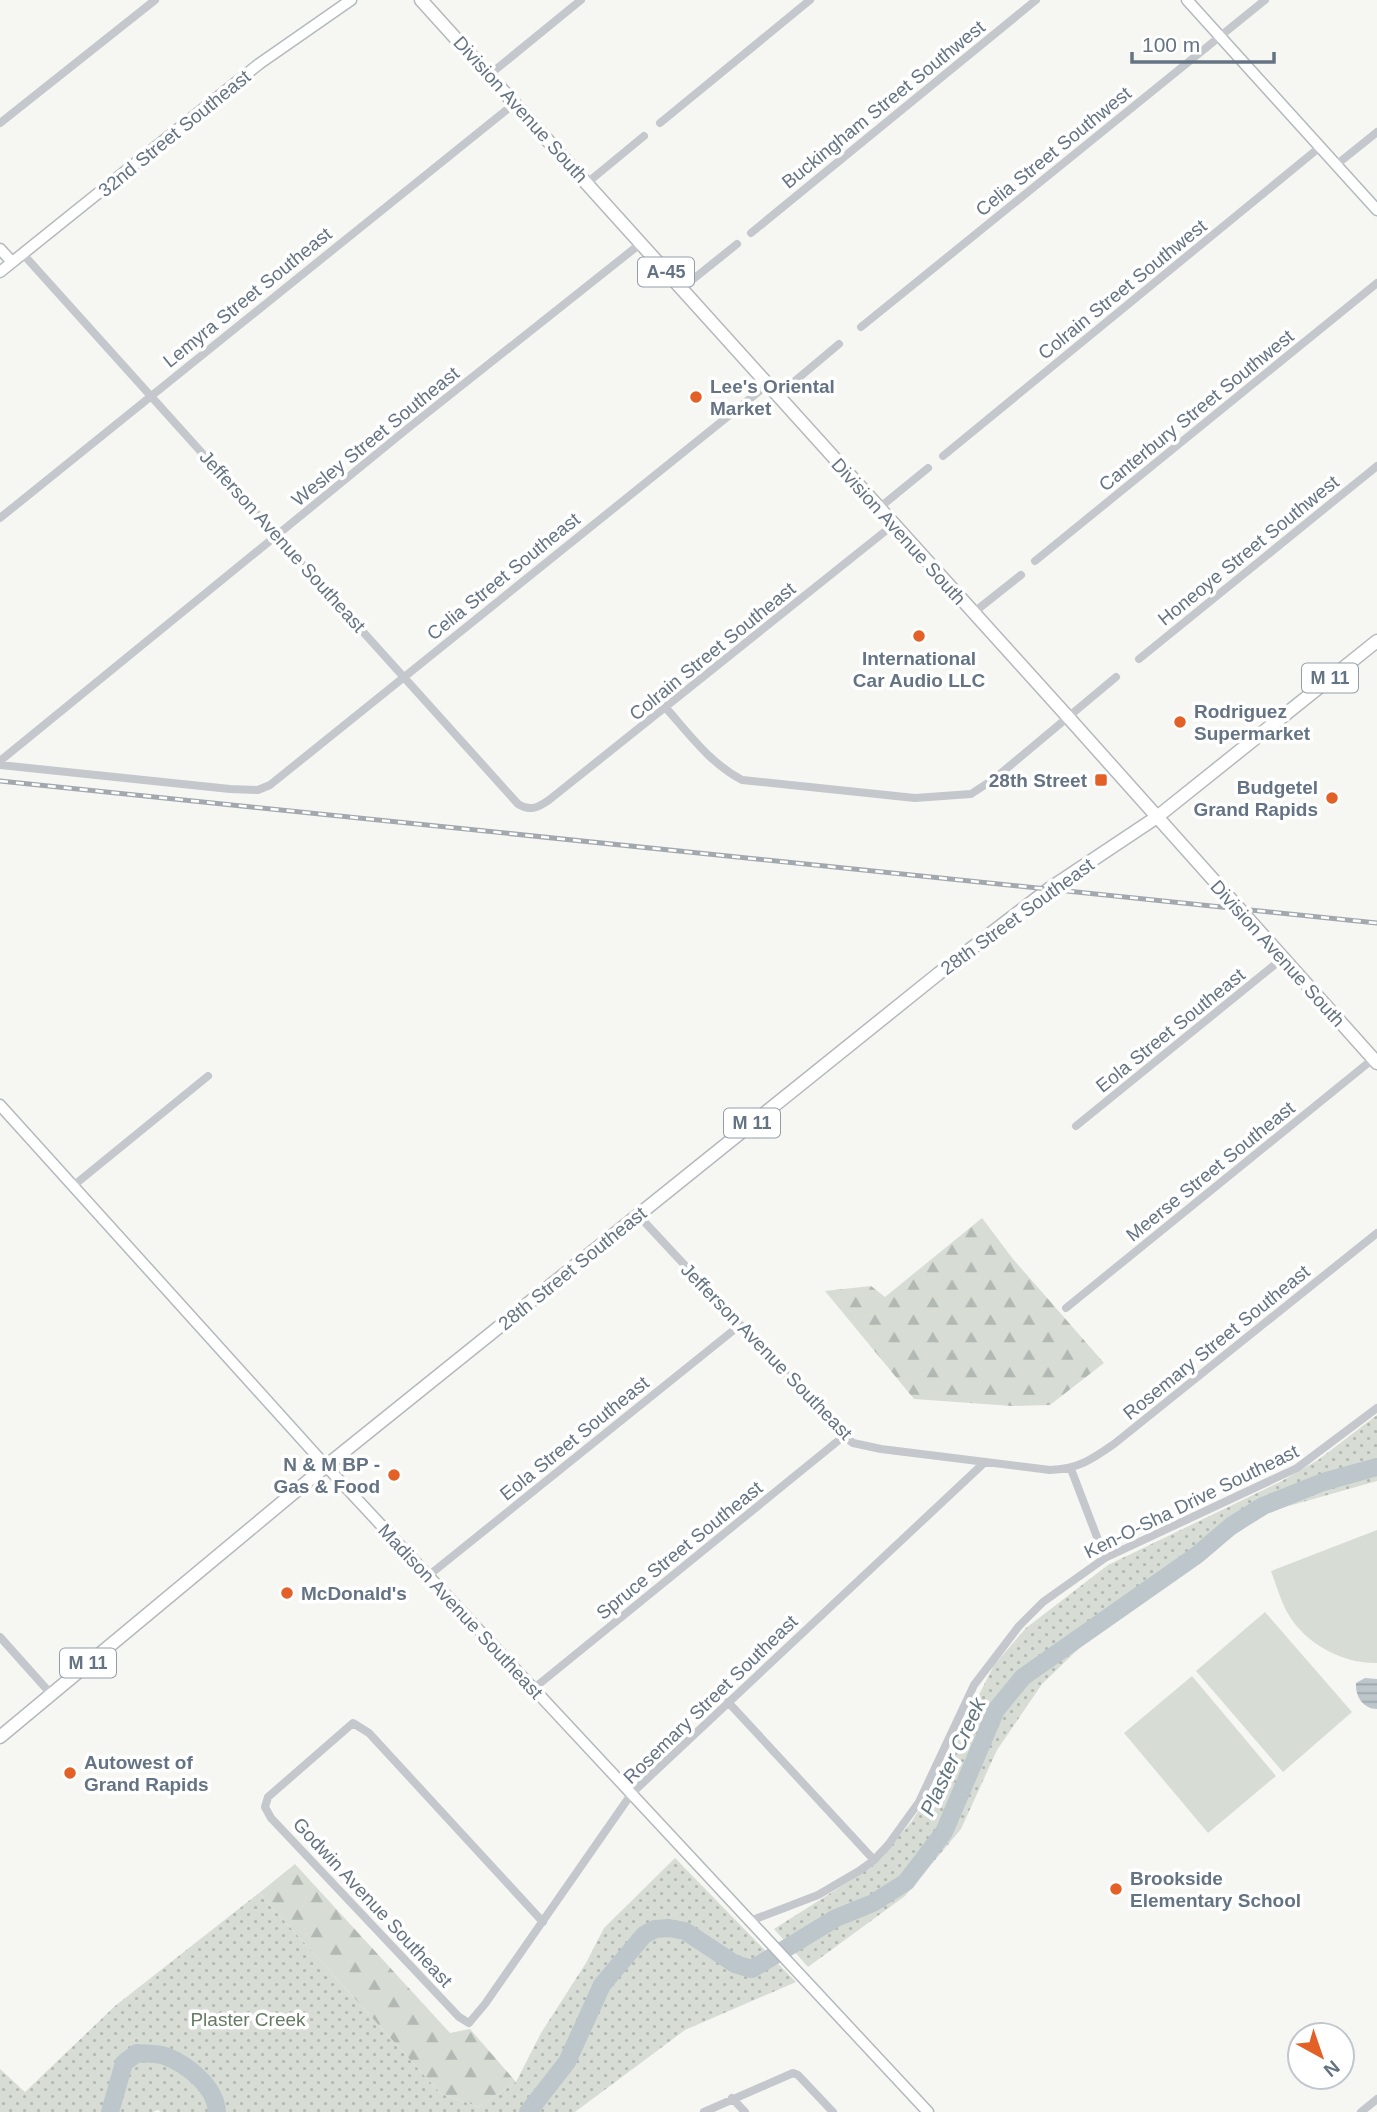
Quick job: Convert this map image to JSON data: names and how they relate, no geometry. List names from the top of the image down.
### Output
{
  "streets": {
    "main road": [
      "Division Avenue South",
      "A-45",
      "M 11",
      "28th Street Southeast"
    ],
    "street": [
      "Buckingham Street Southwest",
      "32nd Street Southeast",
      "Celia Street Southwest",
      "Colrain Street Southwest",
      "Lemyra Street Southeast",
      "Canterbury Street Southwest",
      "Wesley Street Southeast",
      "Jefferson Avenue Southeast",
      "Honeoye Street Southwest",
      "Celia Street Southeast",
      "Colrain Street Southeast",
      "Eola Street Southeast",
      "Meerse Street Southeast",
      "Rosemary Street Southeast",
      "Ken-O-Sha Drive Southeast",
      "Spruce Street Southeast",
      "Madison Avenue Southeast",
      "Godwin Avenue Southeast"
    ]
  },
  "crossings": [
    ["Division Avenue South", "Lemyra Street Southeast"],
    ["Division Avenue South", "Wesley Street Southeast"],
    ["Division Avenue South", "Celia Street Southeast"],
    ["Division Avenue South", "Colrain Street Southeast"],
    ["Division Avenue South", "M 11"],
    ["Division Avenue South", "28th Street Southeast"],
    ["Division Avenue South", "Eola Street Southeast"],
    ["Division Avenue South", "Meerse Street Southeast"],
    ["32nd Street Southeast", "Jefferson Avenue Southeast"],
    ["Lemyra Street Southeast", "Jefferson Avenue Southeast"],
    ["Wesley Street Southeast", "Jefferson Avenue Southeast"],
    ["Wesley Street Southeast", "Celia Street Southeast"],
    ["Jefferson Avenue Southeast", "Celia Street Southeast"],
    ["Jefferson Avenue Southeast", "Colrain Street Southeast"],
    ["Jefferson Avenue Southeast", "28th Street Southeast"],
    ["Jefferson Avenue Southeast", "Eola Street Southeast"],
    ["Jefferson Avenue Southeast", "Rosemary Street Southeast"],
    ["Jefferson Avenue Southeast", "Spruce Street Southeast"],
    ["M 11", "28th Street Southeast"],
    ["28th Street Southeast", "Madison Avenue Southeast"],
    ["Eola Street Southeast", "Madison Avenue Southeast"],
    ["Rosemary Street Southeast", "Madison Avenue Southeast"],
    ["Rosemary Street Southeast", "Godwin Avenue Southeast"],
    ["Ken-O-Sha Drive Southeast", "Madison Avenue Southeast"],
    ["Spruce Street Southeast", "Madison Avenue Southeast"]
  ],
  "water": ["Plaster Creek"],
  "parks": ["Plaster Creek"],
  "places": {
    "other": [
      "Lee's Oriental Market",
      "International Car Audio LLC",
      "Rodriguez Supermarket",
      "Budgetel Grand Rapids",
      "N & M BP - Gas & Food",
      "McDonald's",
      "Autowest of Grand Rapids",
      "Brookside Elementary School"
    ],
    "transit": ["28th Street"]
  },
  "scale_bar": "100 m",
  "north": "bottom right"
}
